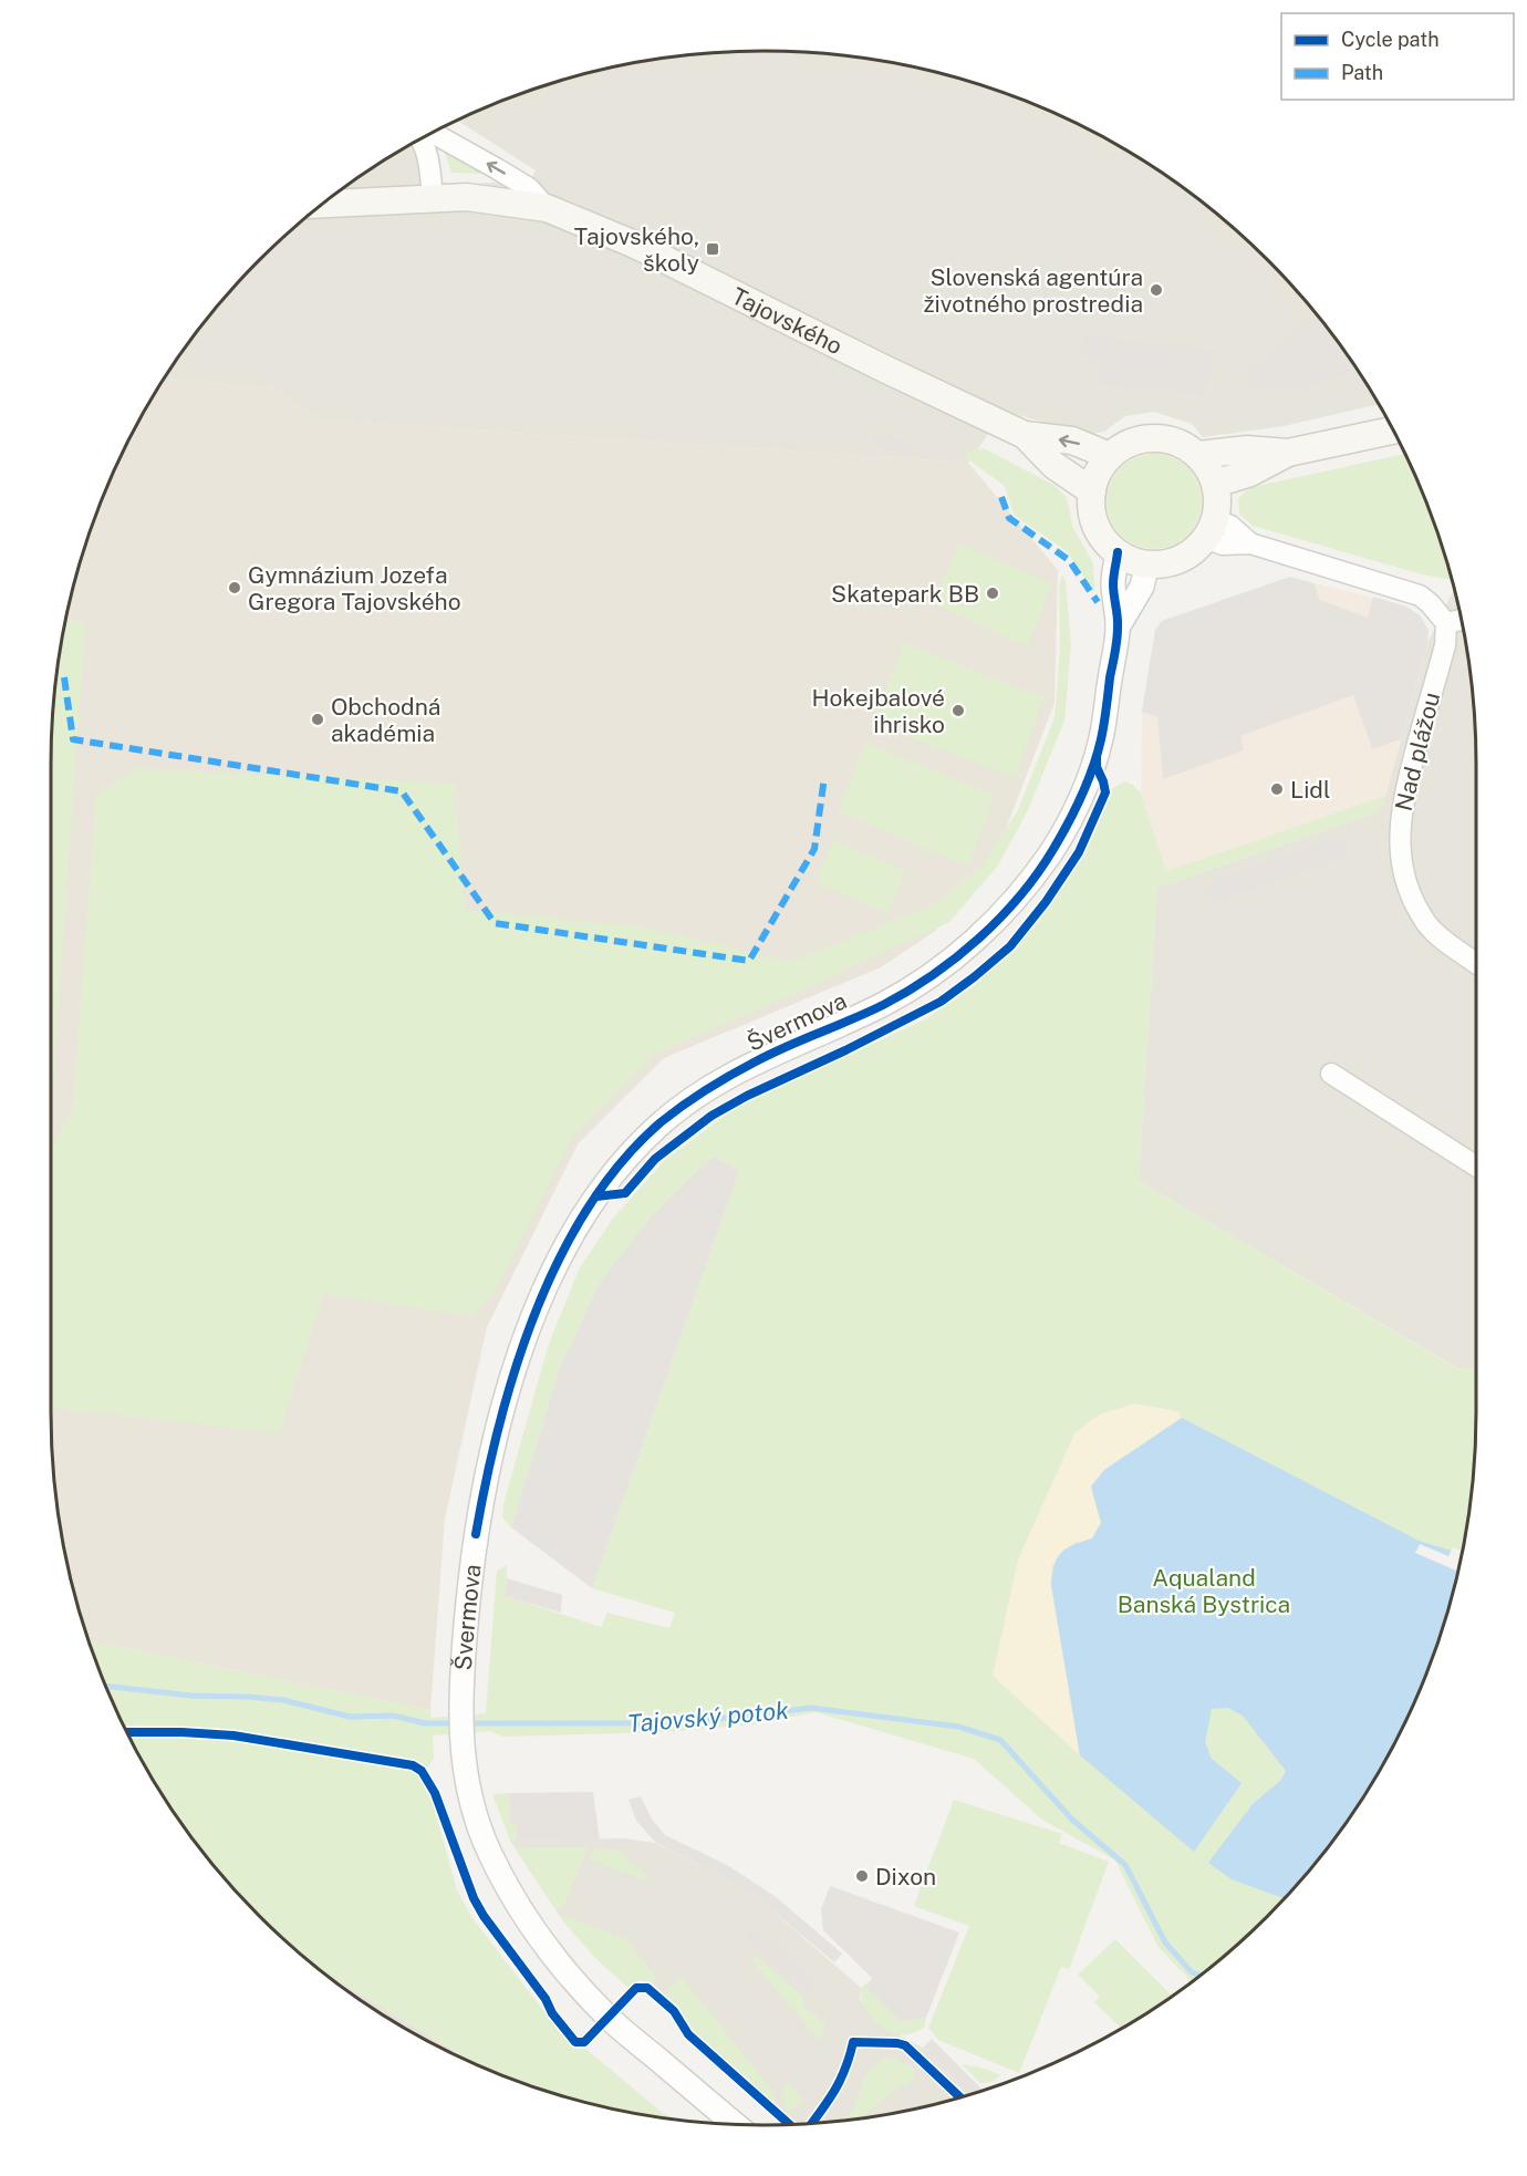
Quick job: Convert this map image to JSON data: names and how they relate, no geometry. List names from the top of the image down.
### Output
{
  "streets": {
    "main road": ["Tajovského"],
    "street": ["Nad plážou", "Švermova"]
  },
  "crossings": [
    ["Tajovského", "Švermova"]
  ],
  "water": ["Tajovský potok"],
  "parks": ["Aqualand Banská Bystrica"],
  "places": {
    "transit": ["Tajovského, školy"],
    "other": [
      "Slovenská agentúra životného prostredia",
      "Gymnázium Jozefa Gregora Tajovského",
      "Skatepark BB",
      "Hokejbalové ihrisko",
      "Obchodná akadémia",
      "Lidl",
      "Dixon"
    ]
  },
  "legend": ["Cycle path", "Path"]
}
